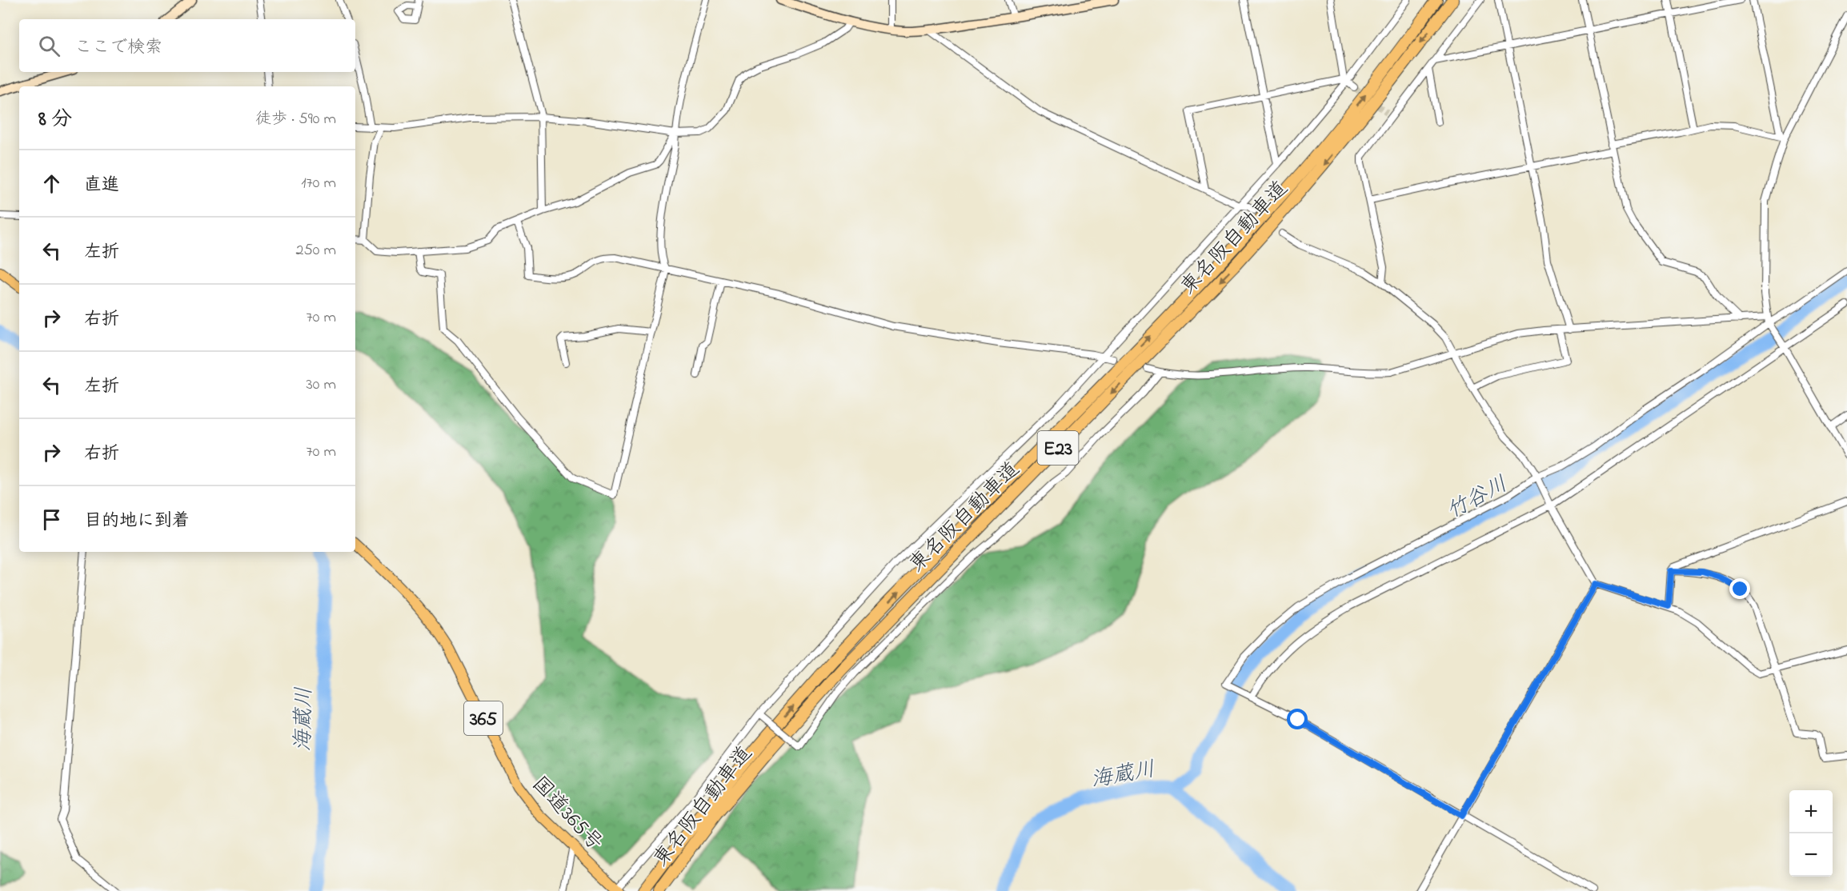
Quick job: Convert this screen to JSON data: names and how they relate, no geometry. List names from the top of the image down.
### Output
{
  "streets": {
    "highway": [
      "東名阪自動車道",
      "E23",
      "365",
      "国道365号"
    ]
  },
  "water": ["竹谷川", "海蔵川"],
  "page": {
    "search": "ここで検索",
    "heading": ["8 分", "徒歩 · 590 m"],
    "list": [
      ["直進", "170 m"],
      ["左折", "250 m"],
      ["右折", "70 m"],
      ["左折", "30 m"],
      ["右折", "70 m"],
      "目的地に到着"
    ],
    "map_buttons": ["+", "−"]
  }
}
